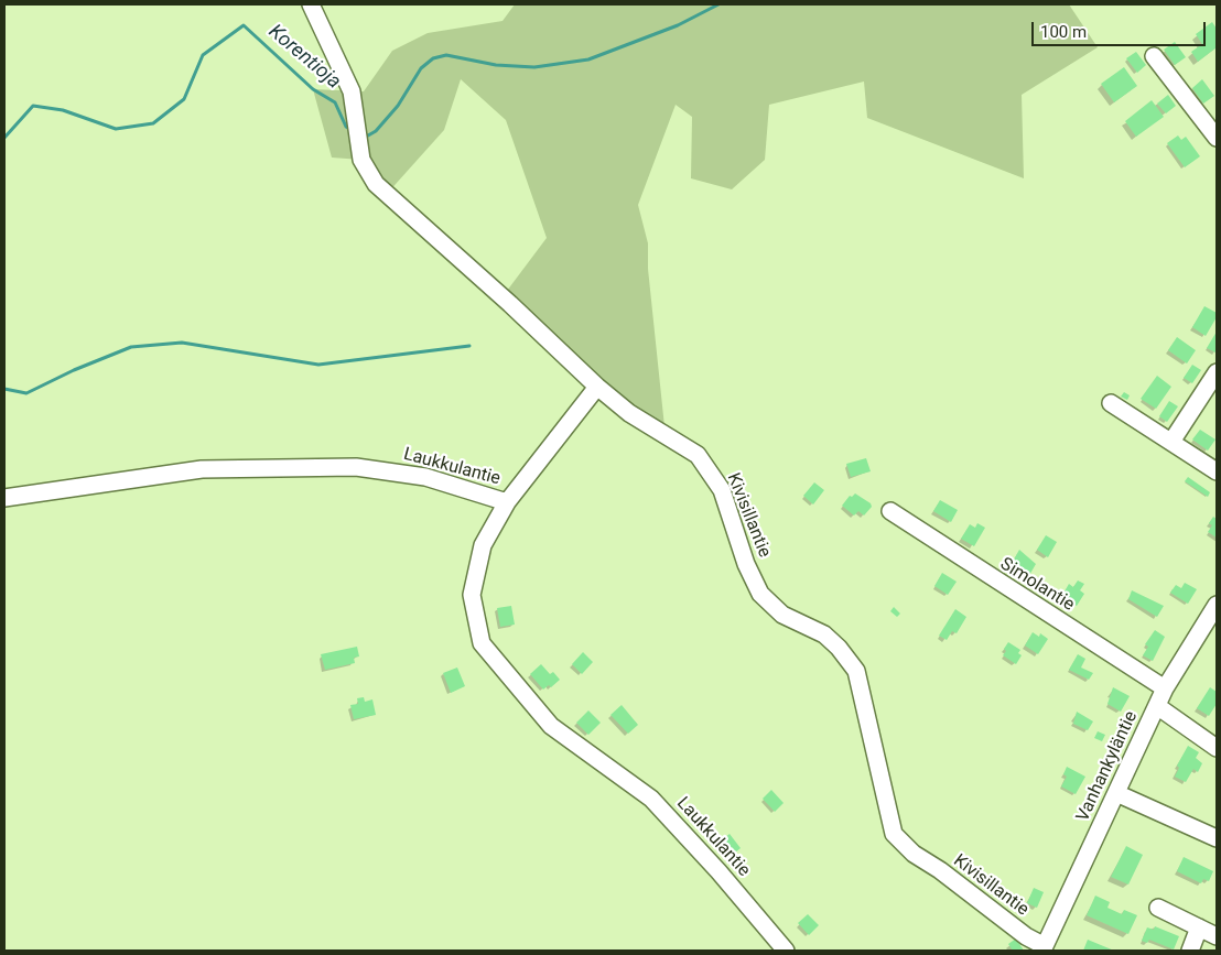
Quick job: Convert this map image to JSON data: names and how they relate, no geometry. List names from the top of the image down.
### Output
{
  "streets": {
    "street": [
      "Laukkulantie",
      "Kivisillantie",
      "Simolantie",
      "Vanhankyläntie"
    ]
  },
  "crossings": [
    ["Kivisillantie", "Vanhankyläntie"],
    ["Simolantie", "Vanhankyläntie"]
  ],
  "water": ["Korentioja"],
  "scale_bar": "100 m"
}
